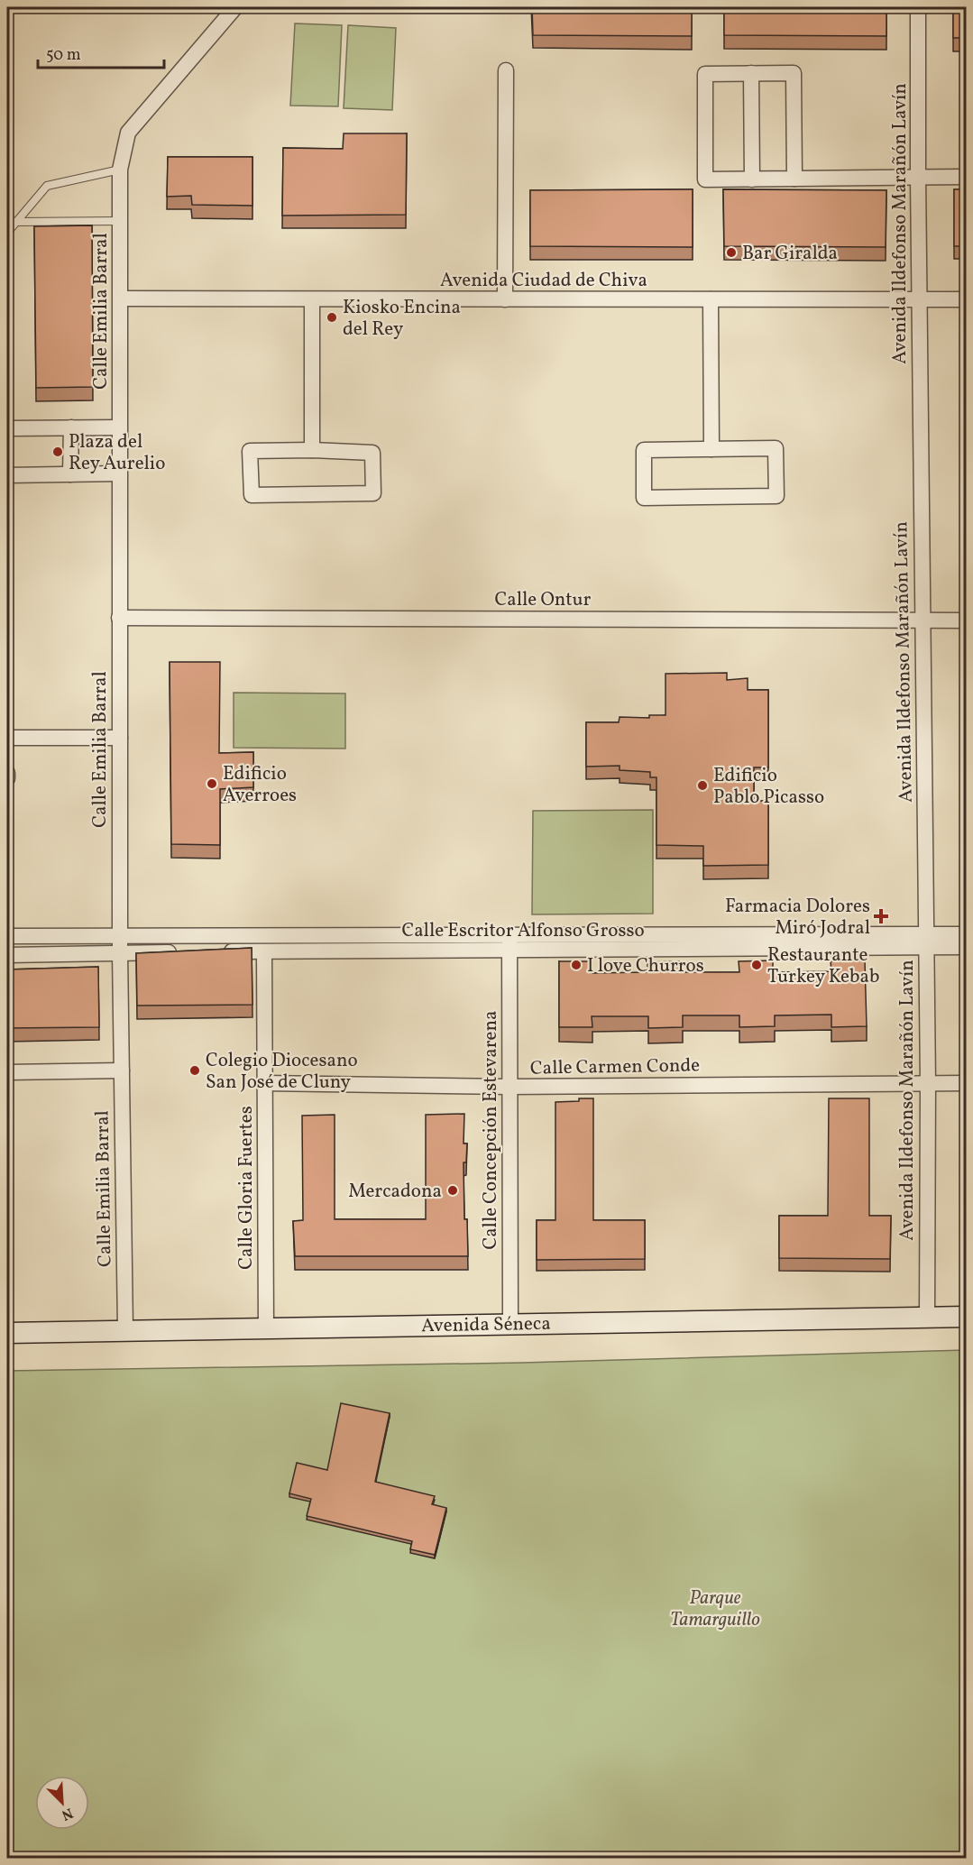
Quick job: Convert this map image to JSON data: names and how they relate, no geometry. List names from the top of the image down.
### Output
{
  "streets": {
    "street": [
      "Avenida Ildefonso Marañón Lavín",
      "Avenida Ciudad de Chiva",
      "Calle Emilia Barral",
      "Calle Ontur",
      "Calle Escritor Alfonso Grosso",
      "Calle Carmen Conde",
      "Calle Concepción Estevarena",
      "Calle Gloria Fuertes",
      "Avenida Séneca"
    ]
  },
  "crossings": [
    ["Avenida Ildefonso Marañón Lavín", "Avenida Ciudad de Chiva"],
    ["Avenida Ildefonso Marañón Lavín", "Calle Ontur"],
    ["Avenida Ildefonso Marañón Lavín", "Calle Escritor Alfonso Grosso"],
    ["Avenida Ildefonso Marañón Lavín", "Calle Carmen Conde"],
    ["Avenida Ildefonso Marañón Lavín", "Avenida Séneca"],
    ["Avenida Ciudad de Chiva", "Calle Emilia Barral"],
    ["Calle Emilia Barral", "Calle Ontur"],
    ["Calle Emilia Barral", "Calle Escritor Alfonso Grosso"],
    ["Calle Emilia Barral", "Avenida Séneca"],
    ["Calle Escritor Alfonso Grosso", "Calle Concepción Estevarena"],
    ["Calle Escritor Alfonso Grosso", "Calle Gloria Fuertes"],
    ["Calle Carmen Conde", "Calle Concepción Estevarena"],
    ["Calle Carmen Conde", "Calle Gloria Fuertes"],
    ["Calle Concepción Estevarena", "Avenida Séneca"],
    ["Calle Gloria Fuertes", "Avenida Séneca"]
  ],
  "parks": ["Parque Tamarguillo"],
  "places": {
    "other": [
      "Bar Giralda",
      "Kiosko Encina del Rey",
      "Plaza del Rey Aurelio",
      "Edificio Averroes",
      "Edificio Pablo Picasso",
      "I love Churros",
      "Restaurante Turkey Kebab",
      "Colegio Diocesano San José de Cluny",
      "Mercadona"
    ],
    "health": ["Farmacia Dolores Miró Jodral"]
  },
  "scale_bar": "50 m",
  "north": "bottom right"
}
